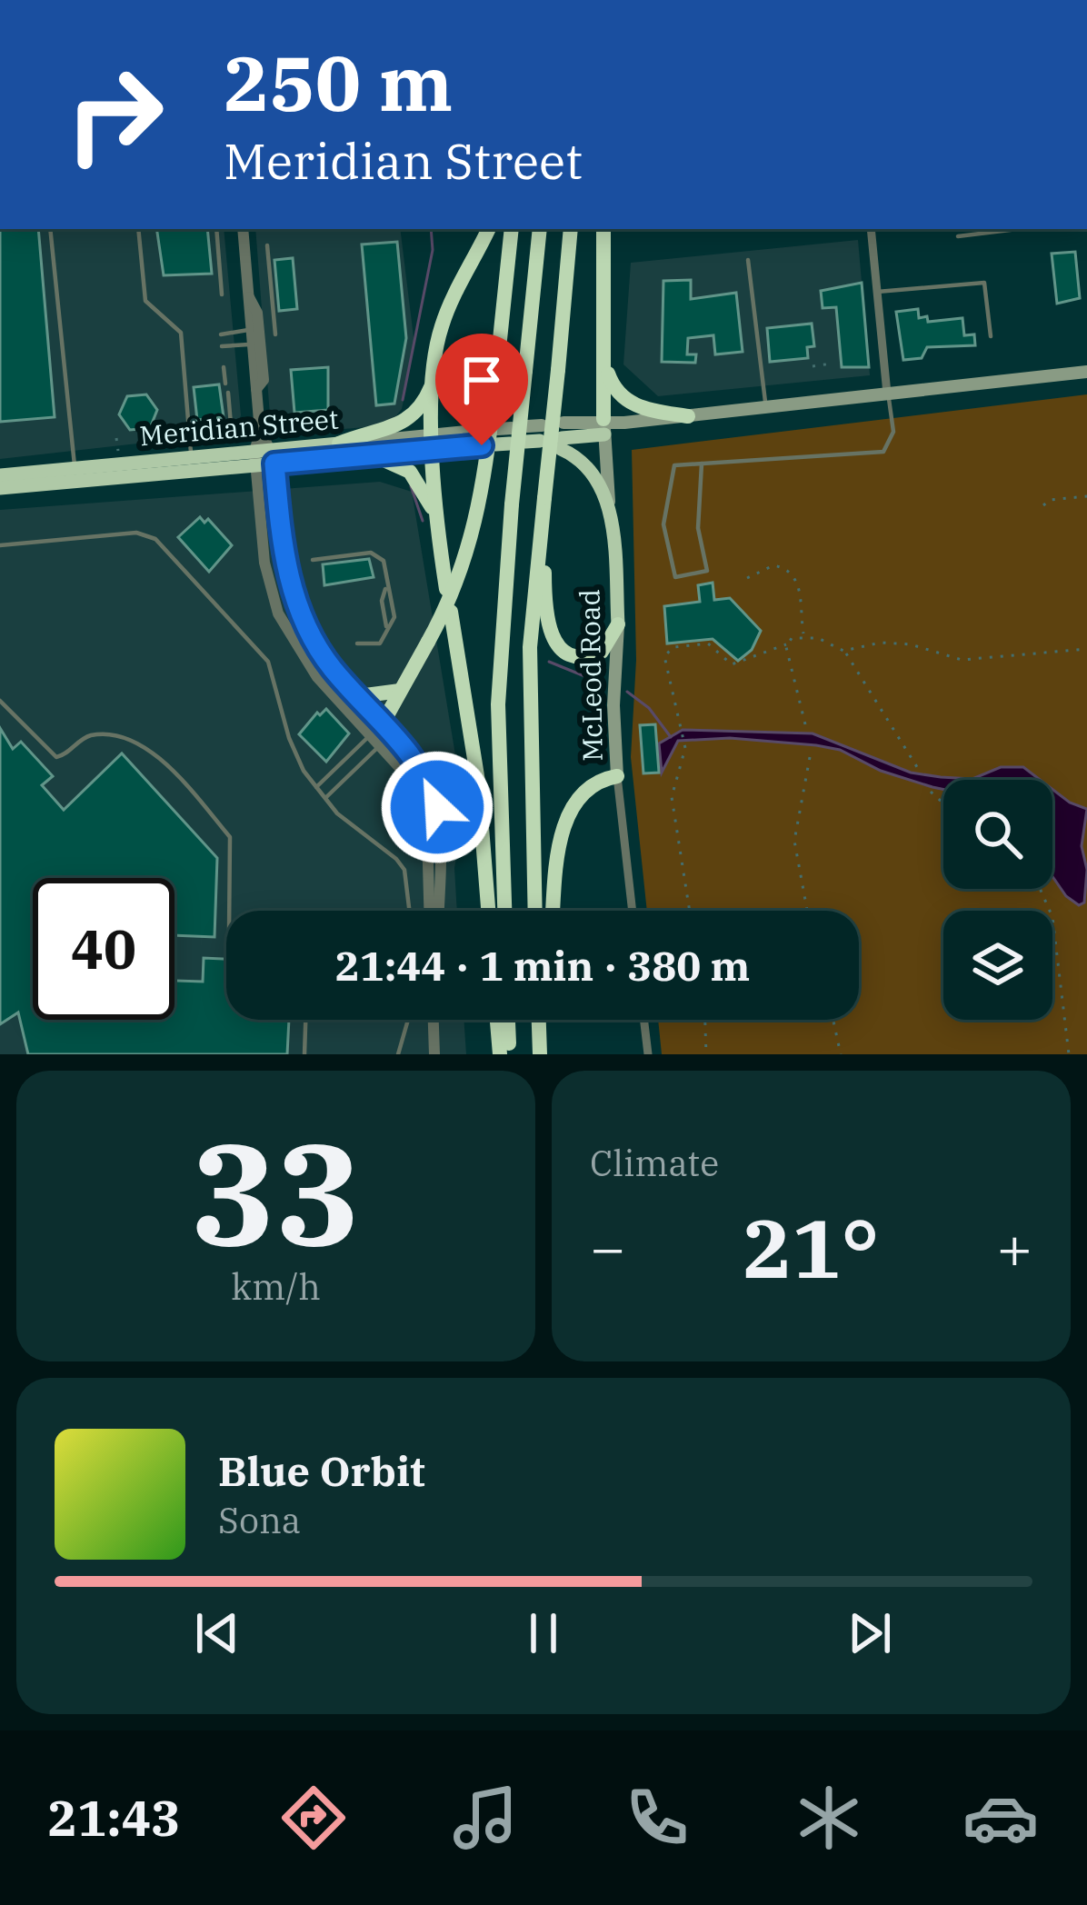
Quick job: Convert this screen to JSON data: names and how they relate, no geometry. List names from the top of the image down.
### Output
{
  "streets": {
    "highway": ["Meridian Street", "McLeod Road"]
  },
  "page": {
    "turn": ["250 m", "Meridian Street"],
    "limit": "40",
    "trip": "21:44 · 1 min · 380 m",
    "tile": [
      ["33", "km/h"],
      "Climate"
    ],
    "heat": ["−", "21°", "+"],
    "song": ["Blue Orbit", "Sona"],
    "tabs": "21:43"
  }
}
